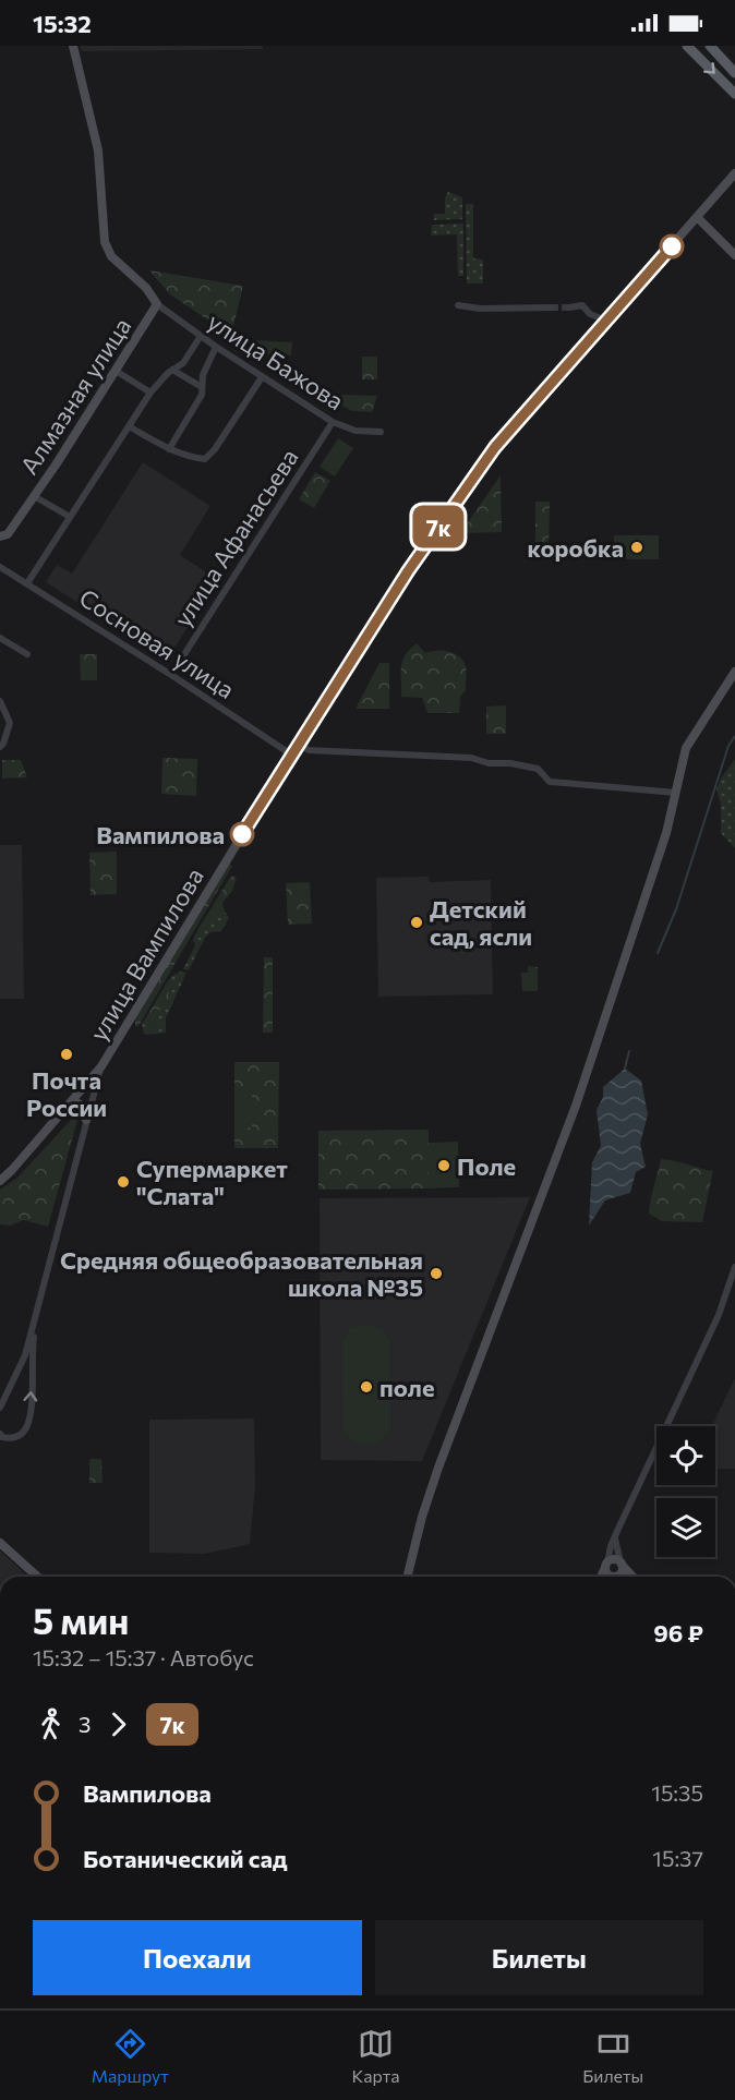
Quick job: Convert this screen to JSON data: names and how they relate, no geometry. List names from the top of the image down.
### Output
{
  "streets": {
    "street": [
      "улица Бажова",
      "Алмазная улица",
      "улица Афанасьева",
      "Сосновая улица",
      "улица Вампилова"
    ]
  },
  "crossings": [
    ["улица Бажова", "Алмазная улица"],
    ["улица Бажова", "улица Афанасьева"],
    ["улица Афанасьева", "Сосновая улица"],
    ["Сосновая улица", "улица Вампилова"]
  ],
  "places": [
    "коробка",
    "Вампилова",
    "Детский сад, ясли",
    "Почта России",
    "Поле",
    "Супермаркет \"Слата\"",
    "Средняя общеобразовательная школа №35",
    "поле"
  ],
  "lines": ["bus line 7к"],
  "page": {
    "status": "15:32",
    "on_map": "7к",
    "heading": ["5 мин", "15:32 – 15:37 · Автобус", "96 ₽"],
    "legs": ["3", "7к"],
    "list": [
      {
        "name": "Вампилова",
        "value": "15:35"
      },
      {
        "name": "Ботанический сад",
        "value": "15:37"
      }
    ],
    "buttons": ["Поехали", "Билеты"],
    "tabs": ["Маршрут", "Карта", "Билеты"]
  }
}
